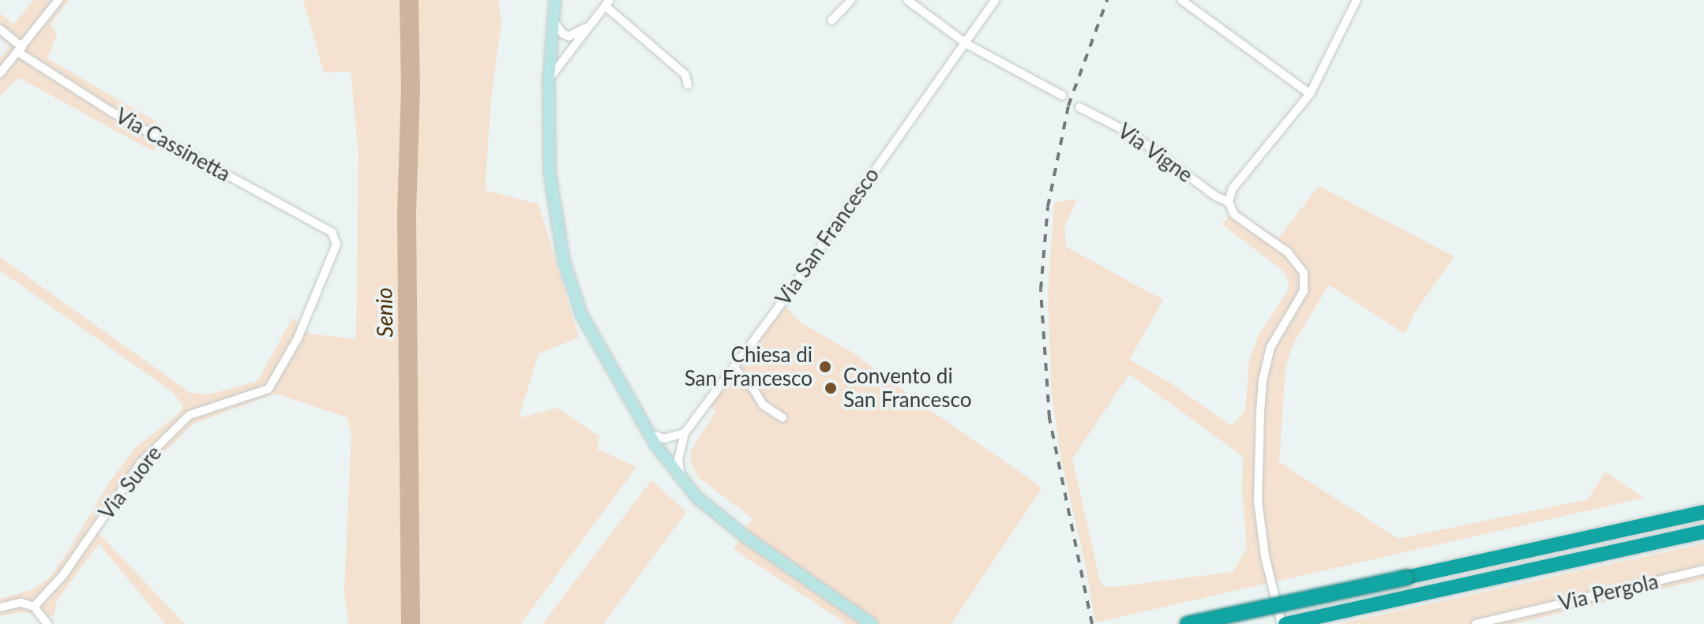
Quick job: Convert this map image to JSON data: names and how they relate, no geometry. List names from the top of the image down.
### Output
{
  "streets": {
    "street": [
      "Via Cassinetta",
      "Via Vigne",
      "Via San Francesco",
      "Via Suore",
      "Via Pergola"
    ]
  },
  "crossings": [
    ["Via Cassinetta", "Via Suore"]
  ],
  "water": ["Senio"],
  "places": ["Chiesa di San Francesco", "Convento di San Francesco"]
}
